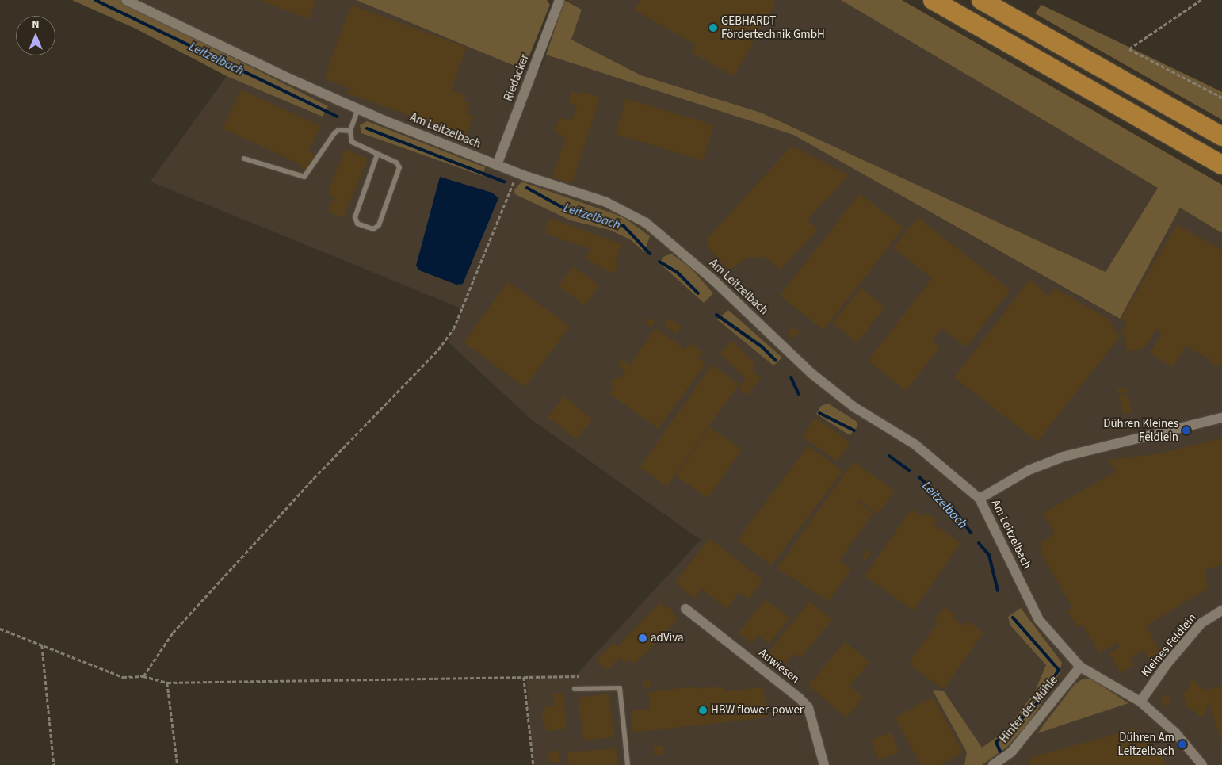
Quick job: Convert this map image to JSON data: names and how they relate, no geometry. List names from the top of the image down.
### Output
{
  "streets": {
    "street": [
      "Riedacker",
      "Am Leitzelbach",
      "Kleines Feldlein",
      "Auwiesen",
      "Hinter der Mühle"
    ]
  },
  "crossings": [
    ["Riedacker", "Am Leitzelbach"],
    ["Am Leitzelbach", "Kleines Feldlein"],
    ["Am Leitzelbach", "Hinter der Mühle"]
  ],
  "water": ["Leitzelbach"],
  "places": [
    "GEBHARDT Fördertechnik GmbH",
    "Dühren Kleines Feldlein",
    "adViva",
    "HBW flower-power",
    "Dühren Am Leitzelbach"
  ],
  "north": "top"
}
